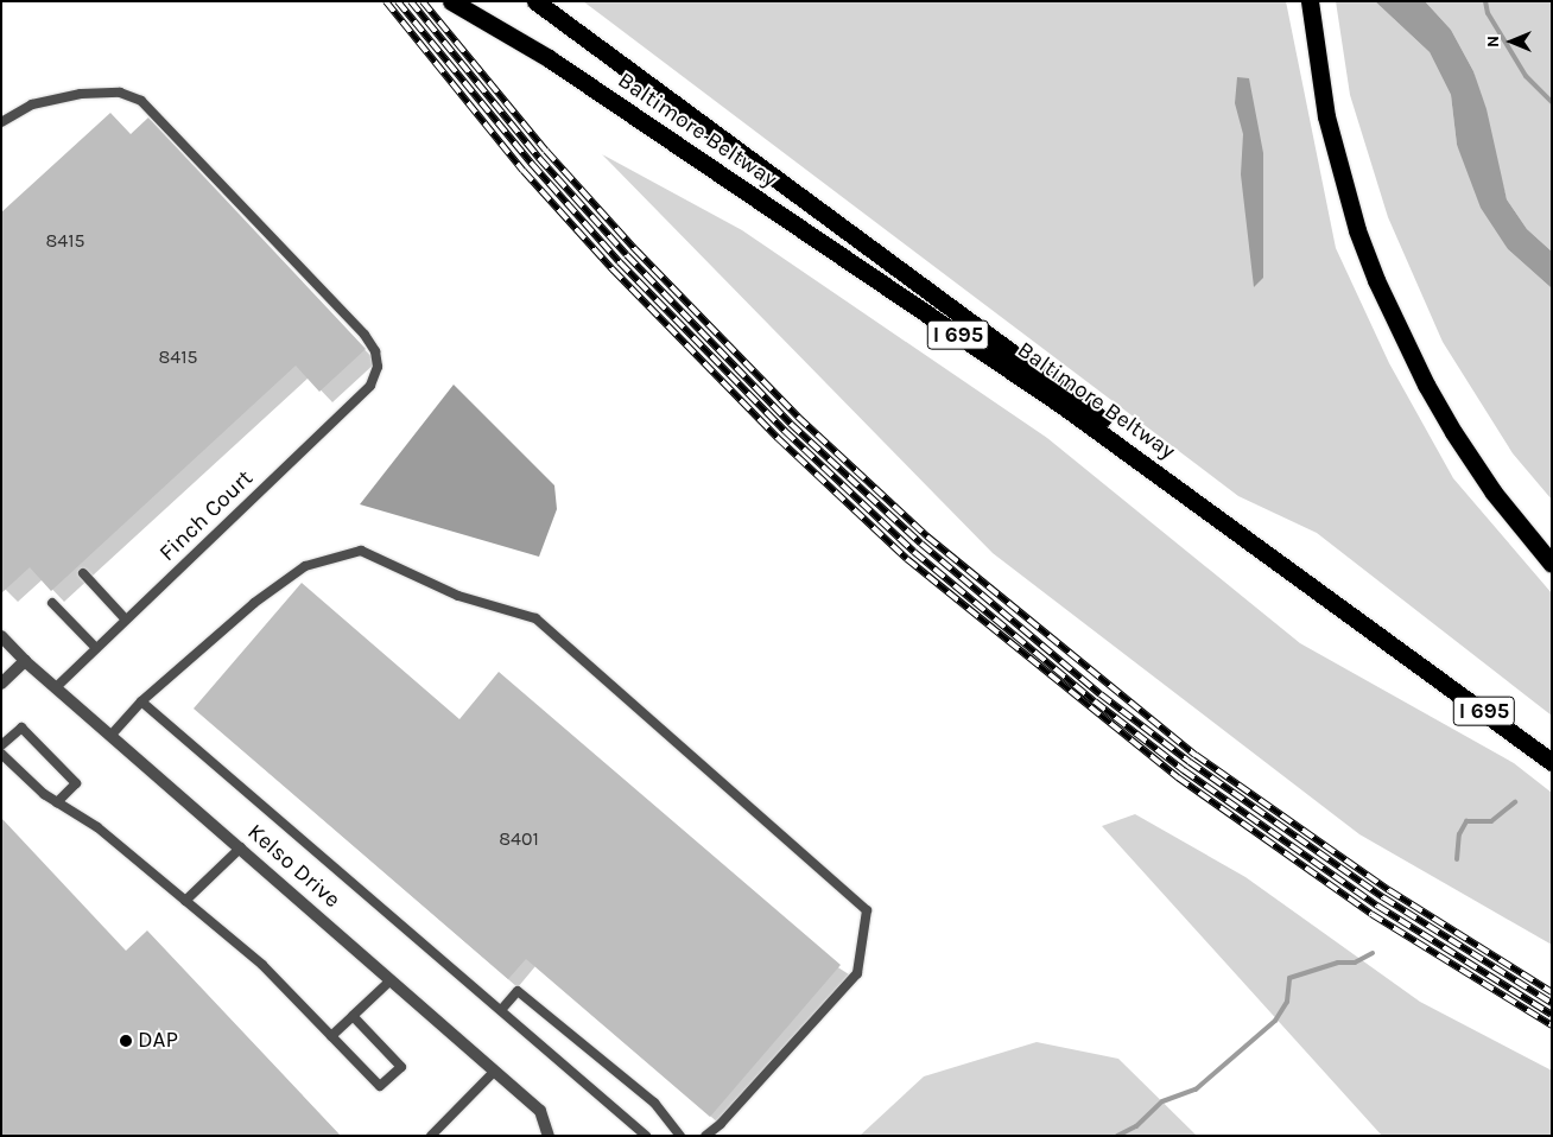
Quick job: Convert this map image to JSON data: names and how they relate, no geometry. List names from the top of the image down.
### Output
{
  "streets": {
    "highway": ["Baltimore Beltway", "I 695"],
    "street": ["Kelso Drive"],
    "lane": ["Finch Court"]
  },
  "crossings": [
    ["Finch Court", "Kelso Drive"]
  ],
  "places": ["DAP"],
  "house_numbers": ["8415", "8415", "8401"],
  "north": "left"
}
